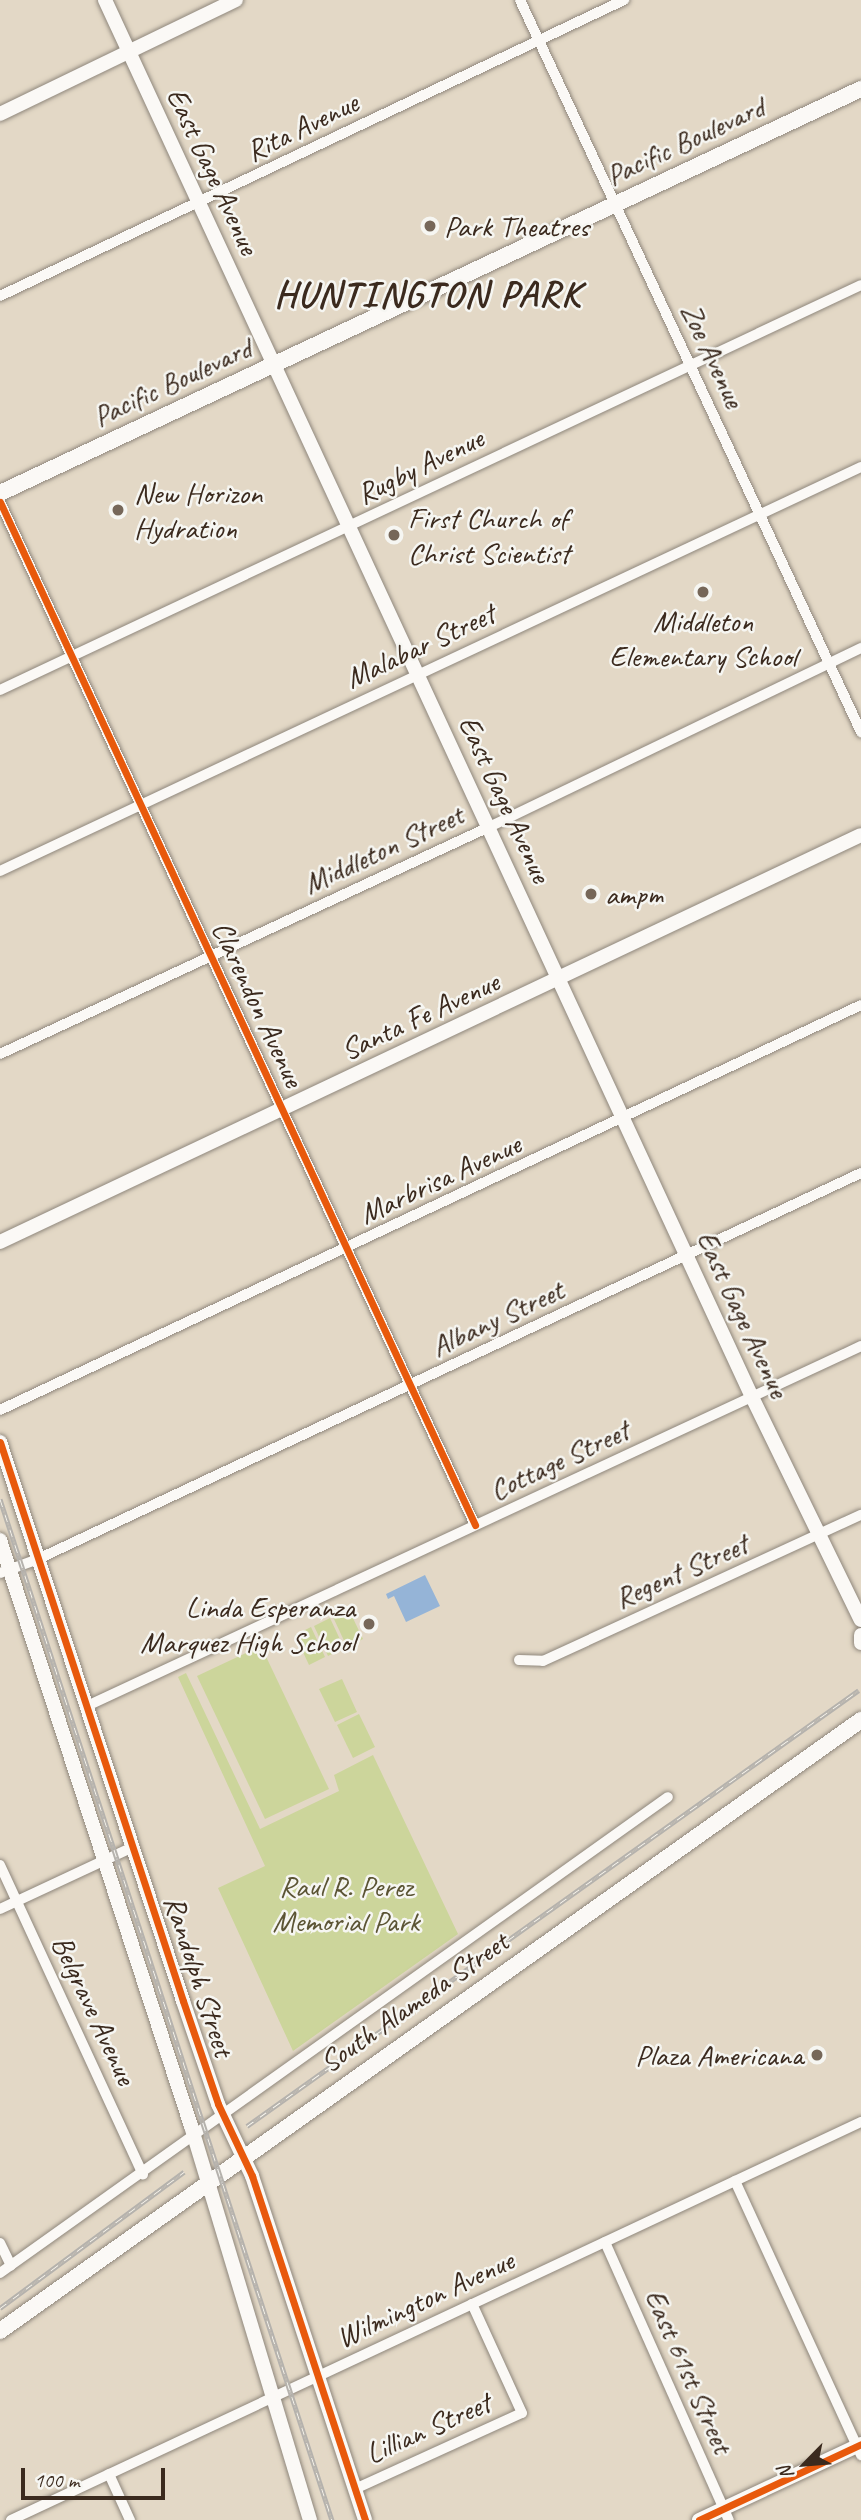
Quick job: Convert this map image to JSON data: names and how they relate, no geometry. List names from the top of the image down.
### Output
{
  "streets": {
    "main road": [
      "Pacific Boulevard",
      "East Gage Avenue",
      "Santa Fe Avenue",
      "Randolph Street",
      "South Alameda Street"
    ],
    "street": [
      "Rita Avenue",
      "Zoe Avenue",
      "Rugby Avenue",
      "Malabar Street",
      "Middleton Street",
      "Clarendon Avenue",
      "Marbrisa Avenue",
      "Albany Street",
      "Cottage Street",
      "Regent Street",
      "Belgrave Avenue",
      "Wilmington Avenue",
      "East 61st Street",
      "Lillian Street"
    ]
  },
  "crossings": [
    ["Rita Avenue", "East Gage Avenue"],
    ["Rita Avenue", "Zoe Avenue"],
    ["Pacific Boulevard", "East Gage Avenue"],
    ["Pacific Boulevard", "Zoe Avenue"],
    ["East Gage Avenue", "Rugby Avenue"],
    ["East Gage Avenue", "Malabar Street"],
    ["East Gage Avenue", "Middleton Street"],
    ["East Gage Avenue", "Santa Fe Avenue"],
    ["East Gage Avenue", "Marbrisa Avenue"],
    ["East Gage Avenue", "Albany Street"],
    ["East Gage Avenue", "Cottage Street"],
    ["East Gage Avenue", "Regent Street"],
    ["Zoe Avenue", "Rugby Avenue"],
    ["Zoe Avenue", "Malabar Street"],
    ["Zoe Avenue", "Middleton Street"],
    ["Rugby Avenue", "Clarendon Avenue"],
    ["Malabar Street", "Clarendon Avenue"],
    ["Middleton Street", "Clarendon Avenue"],
    ["Clarendon Avenue", "Santa Fe Avenue"],
    ["Clarendon Avenue", "Marbrisa Avenue"],
    ["Clarendon Avenue", "Albany Street"],
    ["Clarendon Avenue", "Cottage Street"],
    ["Albany Street", "Randolph Street"],
    ["Cottage Street", "Randolph Street"],
    ["Randolph Street", "South Alameda Street"],
    ["Randolph Street", "Wilmington Avenue"],
    ["Randolph Street", "Lillian Street"],
    ["Wilmington Avenue", "East 61st Street"],
    ["Wilmington Avenue", "Lillian Street"]
  ],
  "districts": ["HUNTINGTON PARK"],
  "parks": ["Raul R. Perez Memorial Park"],
  "places": [
    "Park Theatres",
    "New Horizon Hydration",
    "First Church of Christ Scientist",
    "Middleton Elementary School",
    "ampm",
    "Linda Esperanza Marquez High School",
    "Plaza Americana"
  ],
  "scale_bar": "100 m",
  "north": "bottom left"
}
